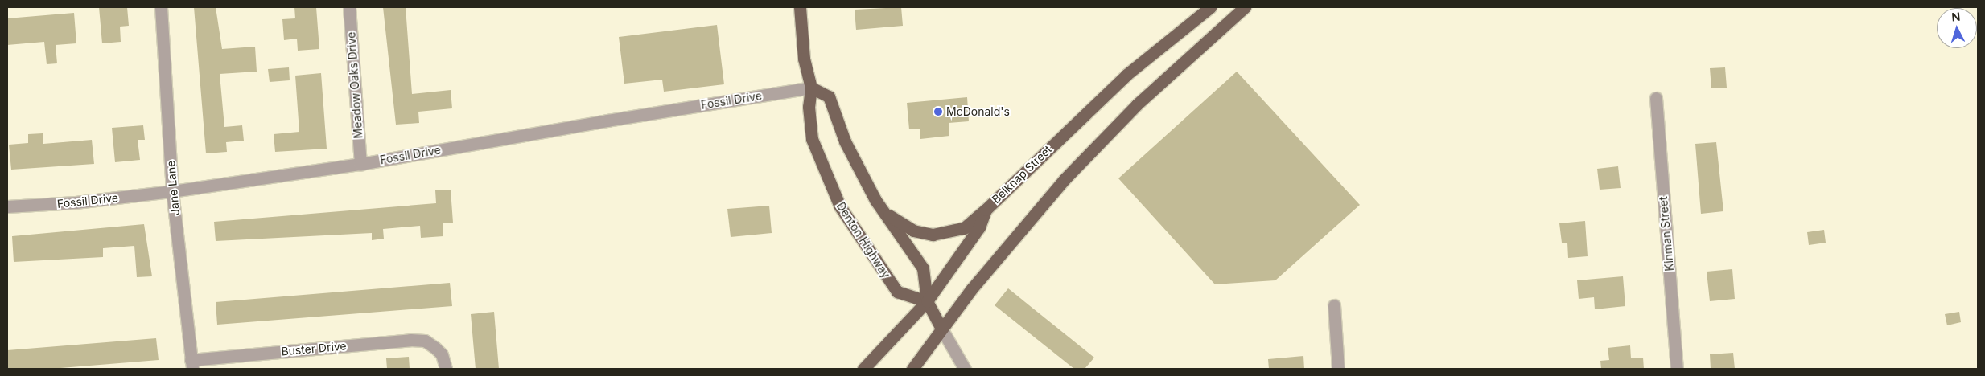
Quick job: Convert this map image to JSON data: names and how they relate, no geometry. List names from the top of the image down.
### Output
{
  "streets": {
    "main road": ["Belknap Street", "Denton Highway"],
    "street": [
      "Meadow Oaks Drive",
      "Fossil Drive",
      "Jane Lane",
      "Kinman Street",
      "Buster Drive"
    ]
  },
  "crossings": [
    ["Meadow Oaks Drive", "Fossil Drive"],
    ["Fossil Drive", "Jane Lane"],
    ["Fossil Drive", "Denton Highway"],
    ["Belknap Street", "Denton Highway"],
    ["Jane Lane", "Buster Drive"]
  ],
  "places": ["McDonald's"],
  "north": "top"
}
